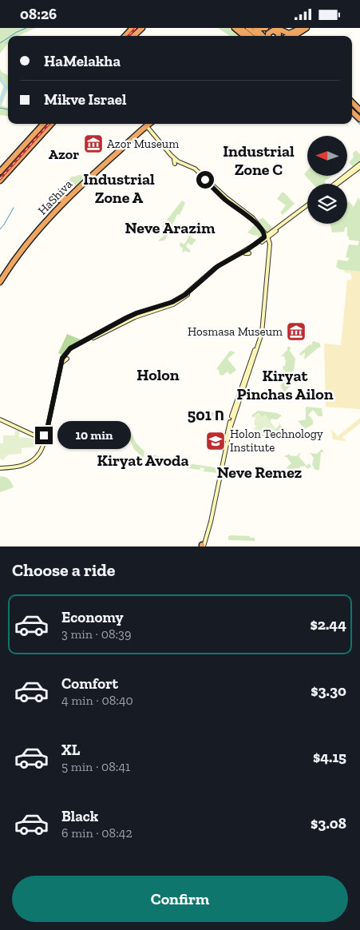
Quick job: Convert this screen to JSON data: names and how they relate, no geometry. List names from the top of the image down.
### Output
{
  "streets": {
    "highway": ["HaShiva"]
  },
  "districts": [
    "Industrial Zone C",
    "Azor",
    "Industrial Zone A",
    "Neve Arazim",
    "Holon",
    "Kiryat Pinchas Ailon",
    "ח 501",
    "Kiryat Avoda",
    "Neve Remez"
  ],
  "places": {
    "museum": ["Azor Museum", "Hosmasa Museum"],
    "school or university": ["Holon Technology Institute"]
  },
  "north": "left",
  "page": {
    "status": "08:26",
    "banner": ["HaMelakha", "Mikve Israel"],
    "bubble": "10 min",
    "heading": "Choose a ride",
    "list": [
      {
        "name": "Economy",
        "note": "3 min · 08:39",
        "value": "$2.44"
      },
      {
        "name": "Comfort",
        "note": "4 min · 08:40",
        "value": "$3.30"
      },
      {
        "name": "XL",
        "note": "5 min · 08:41",
        "value": "$4.15"
      },
      {
        "name": "Black",
        "note": "6 min · 08:42",
        "value": "$3.08"
      }
    ],
    "buttons": "Confirm"
  }
}
